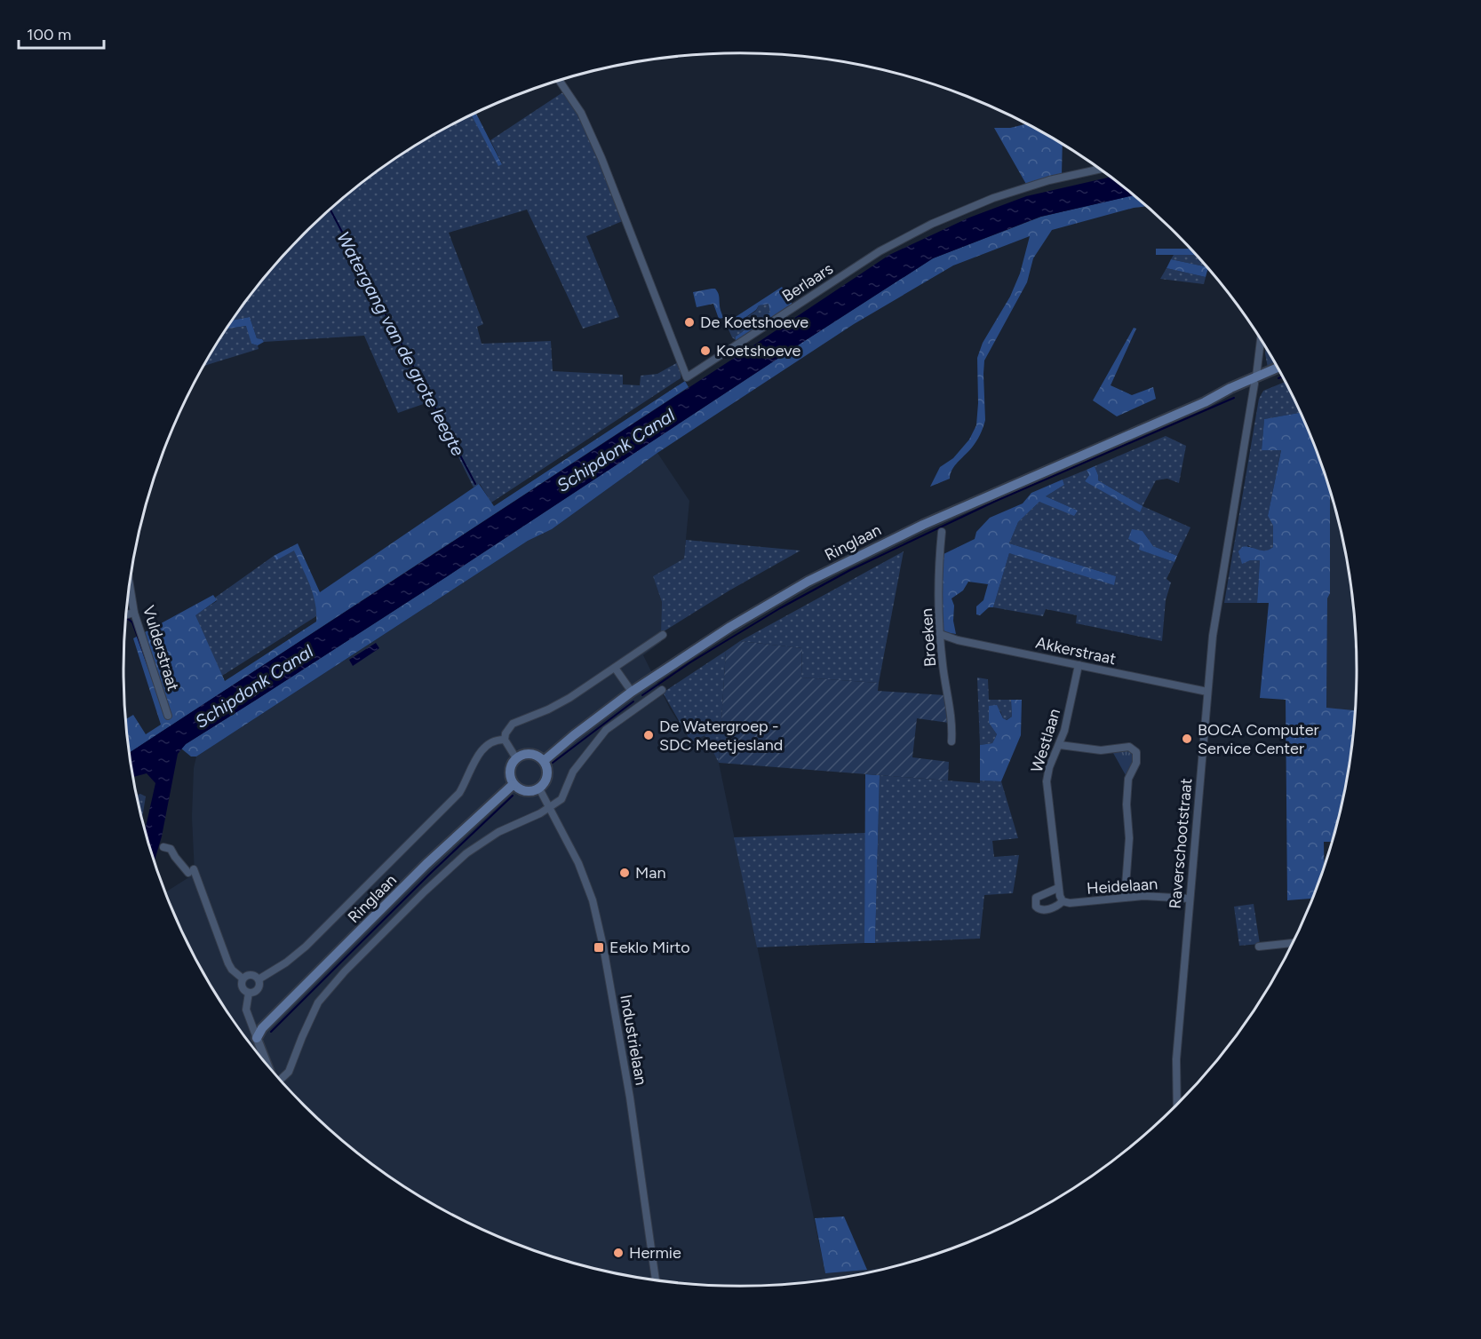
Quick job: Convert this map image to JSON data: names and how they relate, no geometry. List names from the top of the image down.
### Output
{
  "streets": {
    "main road": ["Ringlaan"],
    "street": [
      "Berlaars",
      "Broeken",
      "Vulderstraat",
      "Akkerstraat",
      "Westlaan",
      "Raverschootstraat",
      "Heidelaan",
      "Industrielaan"
    ]
  },
  "crossings": [
    ["Ringlaan", "Raverschootstraat"],
    ["Ringlaan", "Industrielaan"],
    ["Broeken", "Akkerstraat"],
    ["Akkerstraat", "Westlaan"],
    ["Akkerstraat", "Raverschootstraat"],
    ["Westlaan", "Heidelaan"],
    ["Raverschootstraat", "Heidelaan"]
  ],
  "water": ["Watergang van de grote leegte", "Schipdonk Canal"],
  "places": {
    "other": [
      "De Koetshoeve",
      "Koetshoeve",
      "De Watergroep - SDC Meetjesland",
      "BOCA Computer Service Center",
      "Man",
      "Hermie"
    ],
    "transit": ["Eeklo Mirto"]
  },
  "scale_bar": "100 m"
}
